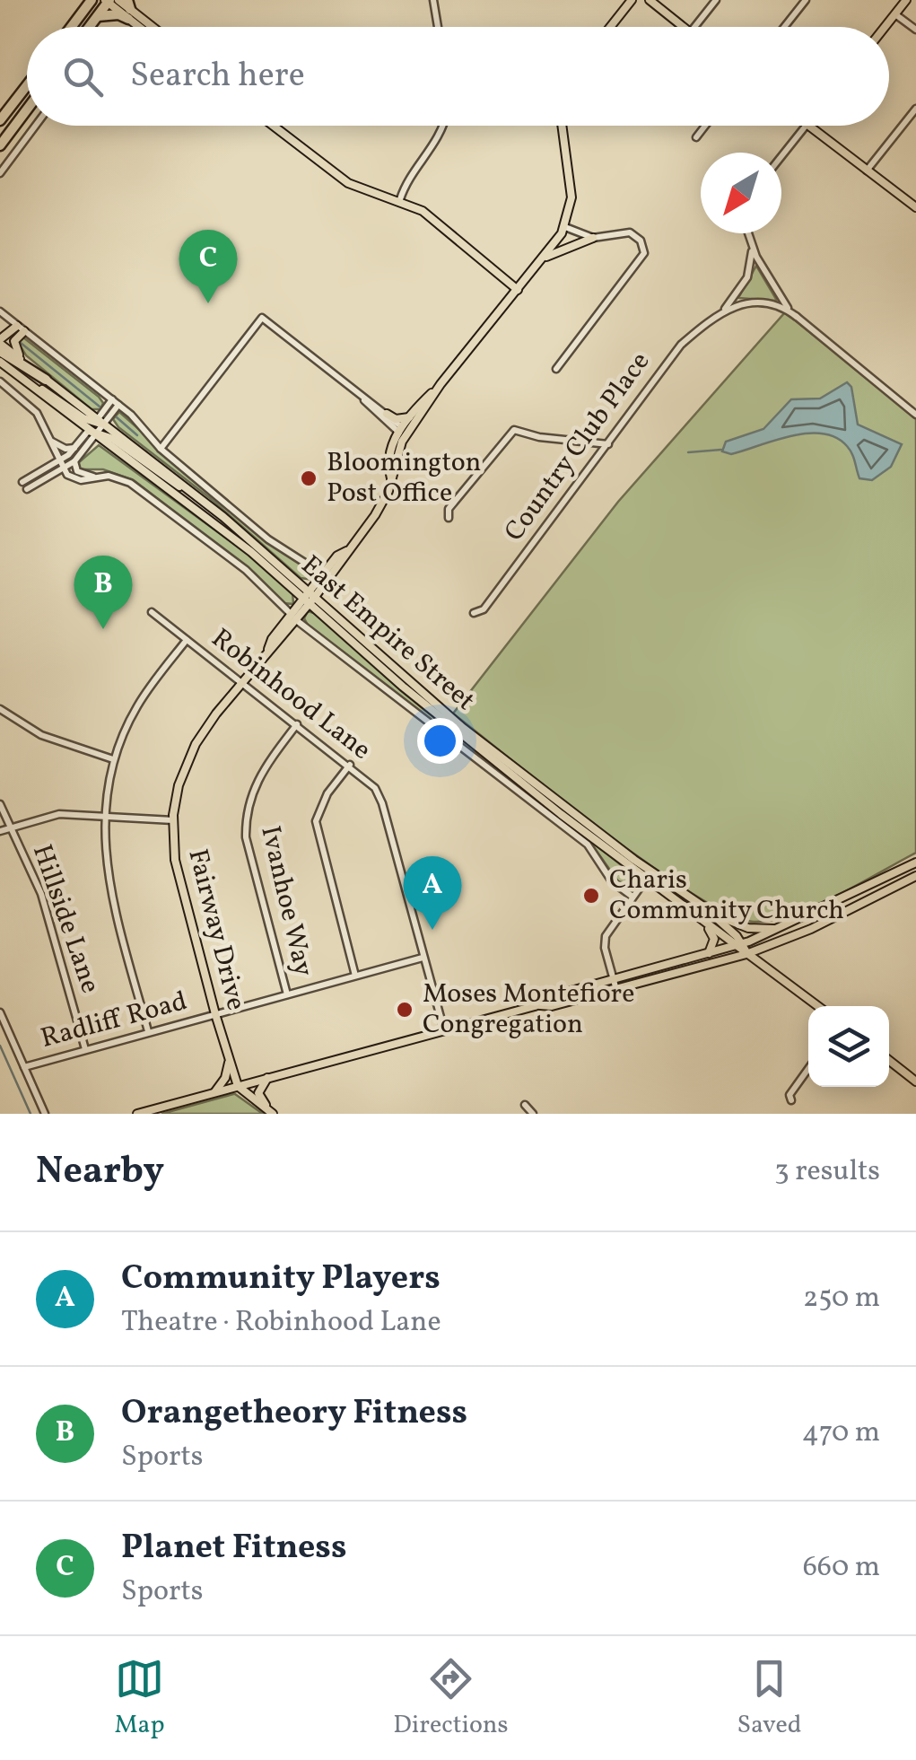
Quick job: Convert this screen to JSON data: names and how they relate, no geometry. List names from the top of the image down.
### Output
{
  "streets": {
    "main road": ["East Empire Street", "Fairway Drive"],
    "street": [
      "Country Club Place",
      "Robinhood Lane",
      "Ivanhoe Way",
      "Hillside Lane",
      "Radliff Road"
    ]
  },
  "crossings": [
    ["East Empire Street", "Fairway Drive"],
    ["Robinhood Lane", "Ivanhoe Way"],
    ["Robinhood Lane", "Fairway Drive"],
    ["Robinhood Lane", "Radliff Road"],
    ["Ivanhoe Way", "Radliff Road"],
    ["Hillside Lane", "Radliff Road"],
    ["Fairway Drive", "Radliff Road"]
  ],
  "places": ["Bloomington Post Office", "Charis Community Church", "Moses Montefiore Congregation"],
  "north": "bottom left",
  "page": {
    "search": "Search here",
    "pins": ["C", "B", "A"],
    "heading": ["Nearby", "3 results"],
    "list": [
      {
        "mark": "A",
        "name": "Community Players",
        "note": "Theatre · Robinhood Lane",
        "value": "250 m"
      },
      {
        "mark": "B",
        "name": "Orangetheory Fitness",
        "note": "Sports",
        "value": "470 m"
      },
      {
        "mark": "C",
        "name": "Planet Fitness",
        "note": "Sports",
        "value": "660 m"
      }
    ],
    "nav": ["Map", "Directions", "Saved"]
  }
}
